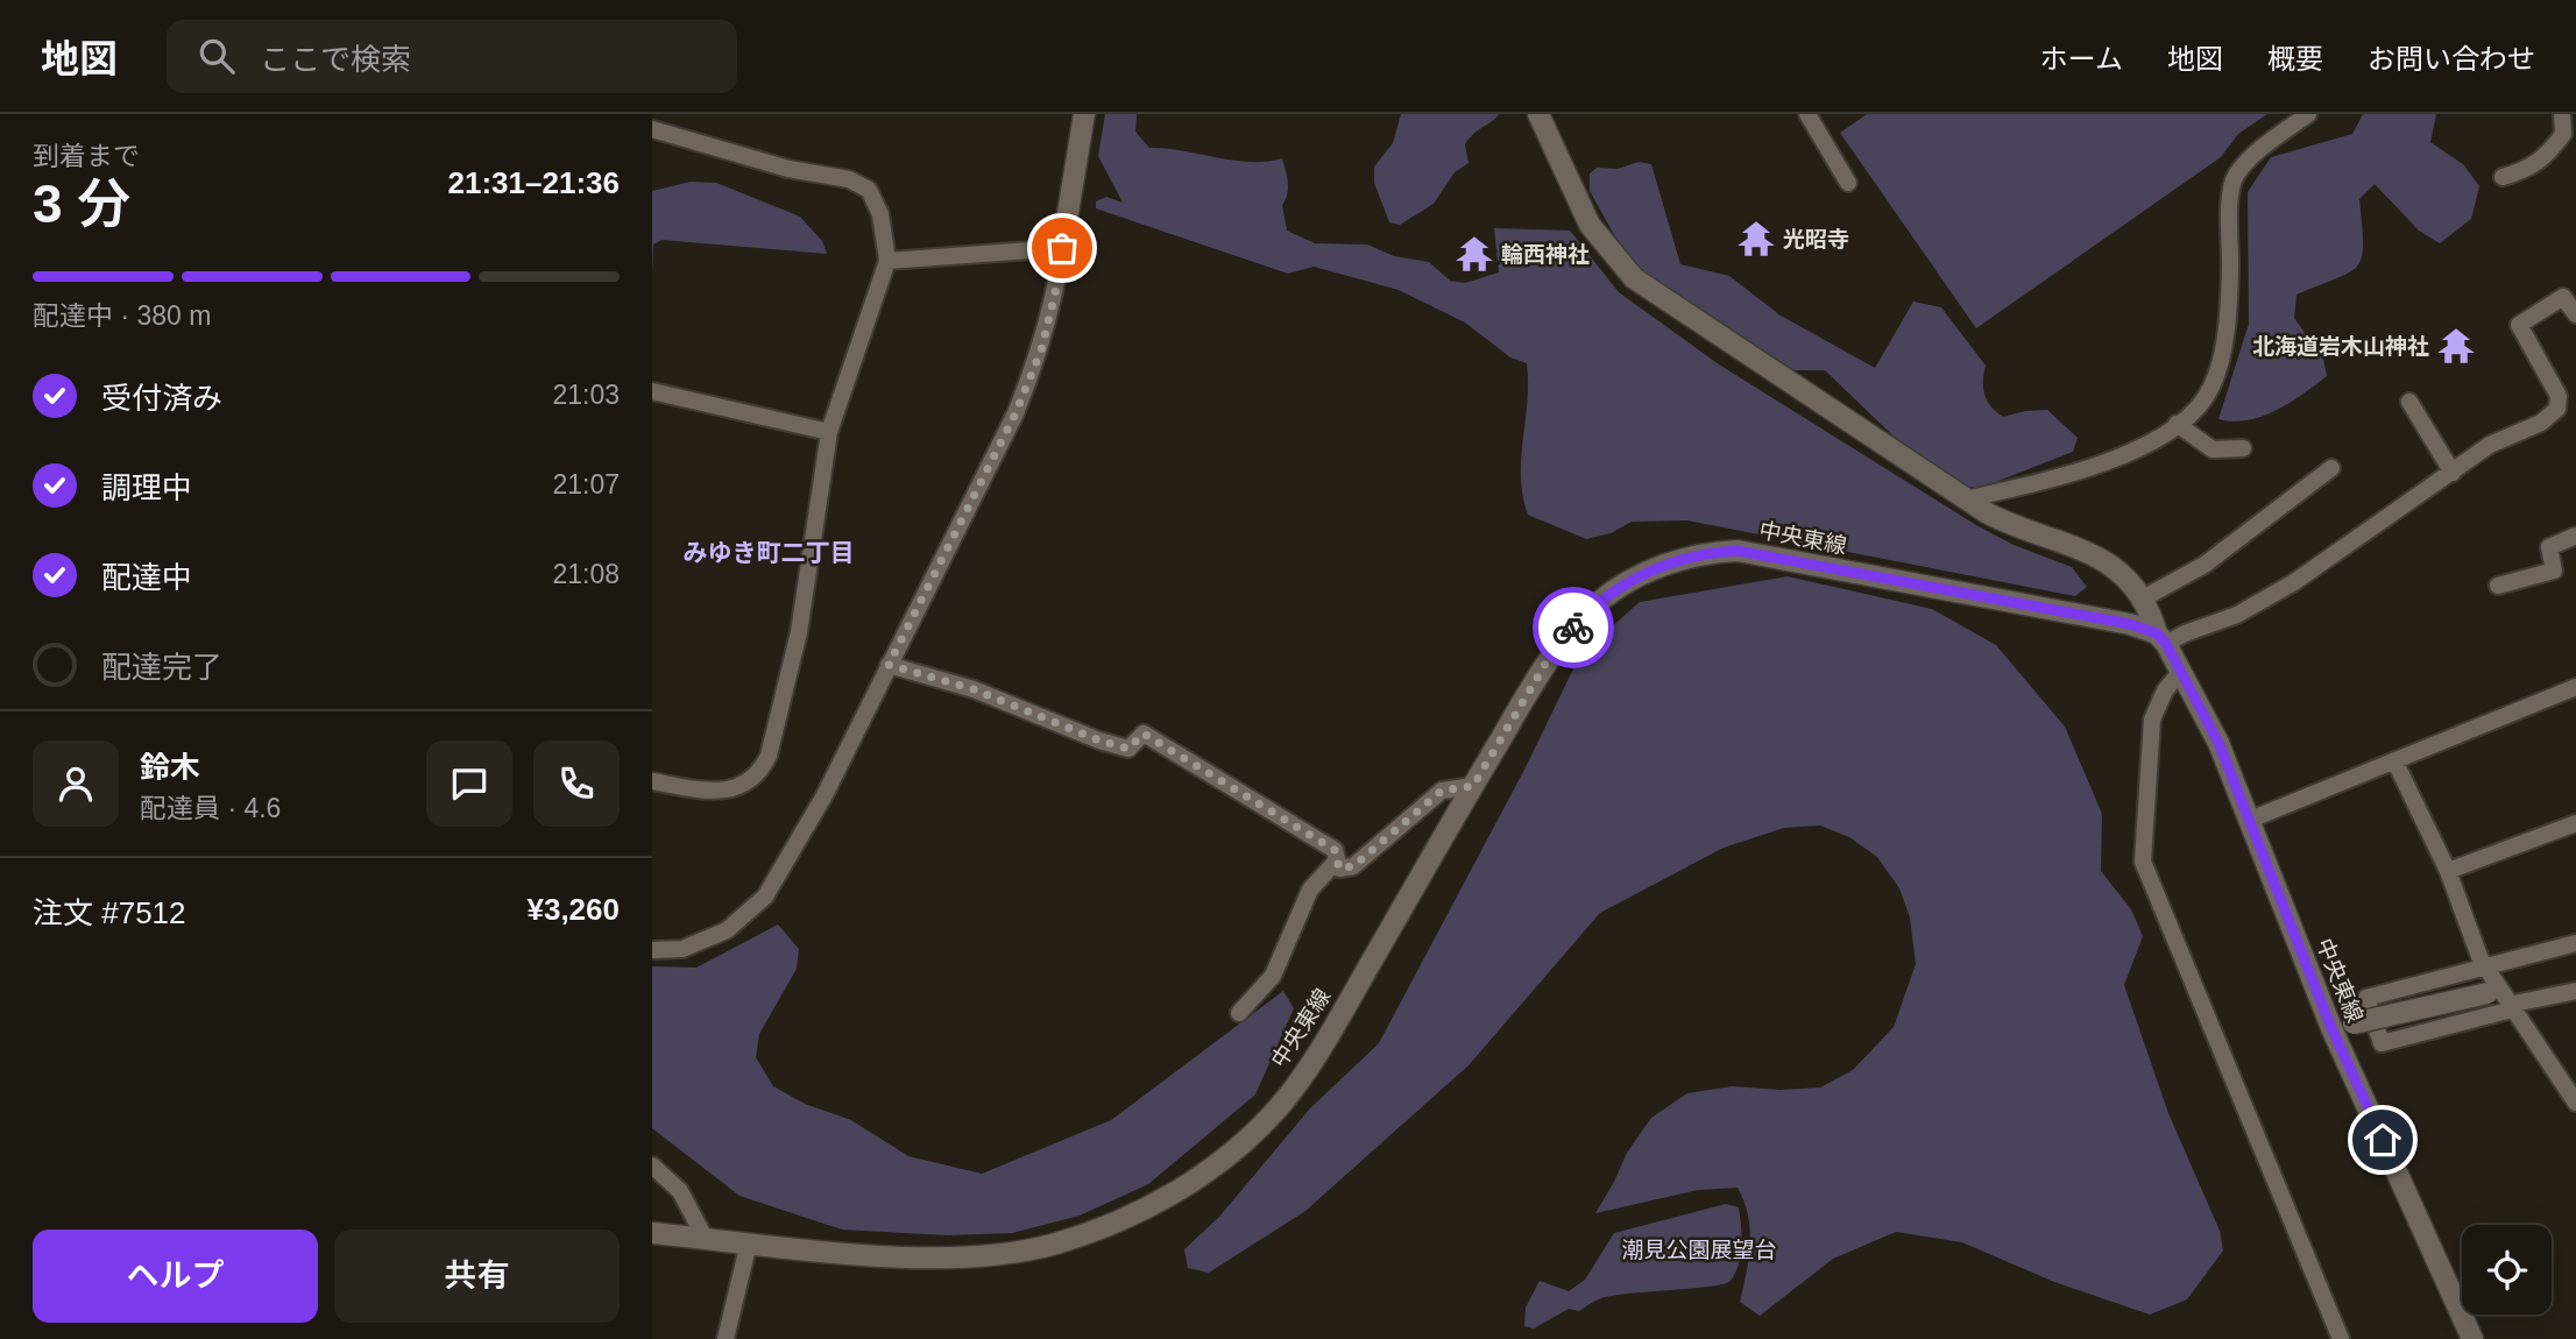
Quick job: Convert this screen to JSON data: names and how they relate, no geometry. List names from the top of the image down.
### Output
{
  "streets": {
    "main road": ["中央東線"]
  },
  "districts": ["みゆき町二丁目"],
  "parks": ["潮見公園展望台"],
  "places": {
    "temple": ["光昭寺", "輪西神社", "北海道岩木山神社"]
  },
  "page": {
    "header": "地図",
    "search": "ここで検索",
    "nav": [
      "ホーム",
      "地図",
      "概要",
      "お問い合わせ"
    ],
    "heading": ["3 分", "到着まで", "21:31–21:36"],
    "panel": [
      "鈴木",
      "配達員 · 4.6",
      "注文 #7512",
      "¥3,260"
    ],
    "bar": "配達中 · 380 m",
    "list": [
      ["受付済み", "21:03"],
      ["調理中", "21:07"],
      ["配達中", "21:08"],
      "配達完了"
    ],
    "buttons": ["ヘルプ", "共有"]
  }
}
